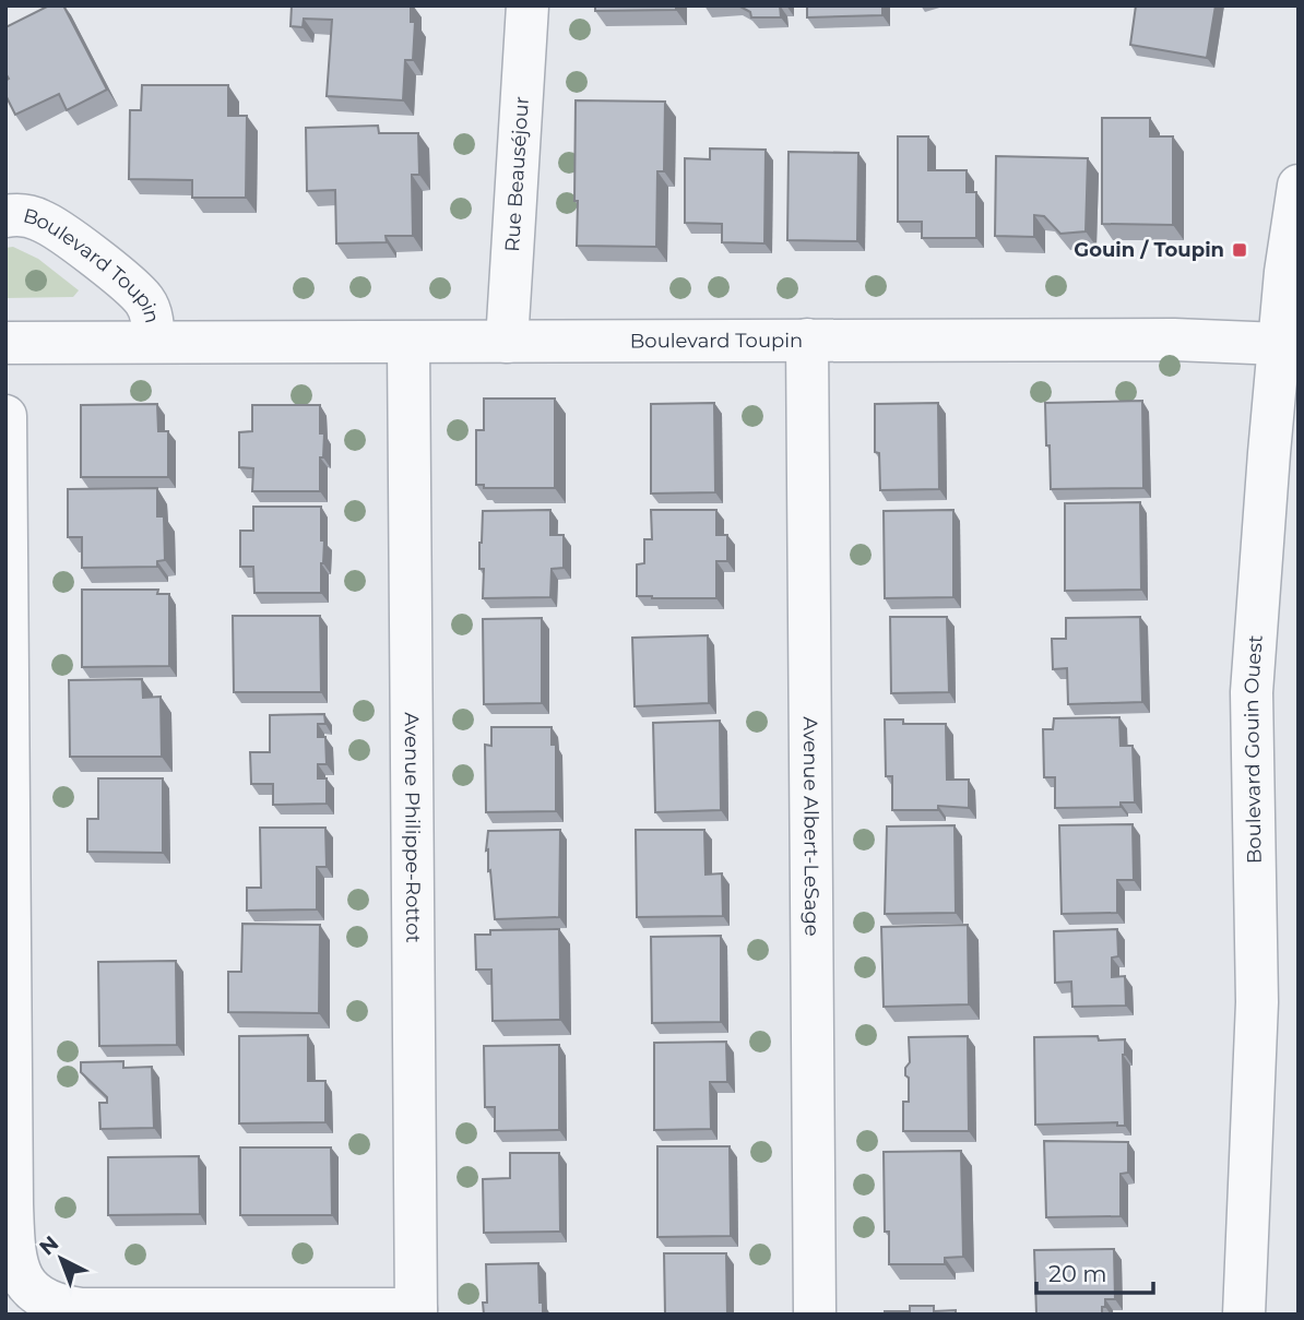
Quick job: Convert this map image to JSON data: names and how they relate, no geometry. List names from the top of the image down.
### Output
{
  "streets": {
    "street": [
      "Rue Beauséjour",
      "Boulevard Toupin",
      "Boulevard Gouin Ouest",
      "Avenue Albert-LeSage",
      "Avenue Philippe-Rottot"
    ]
  },
  "crossings": [
    ["Rue Beauséjour", "Boulevard Toupin"],
    ["Boulevard Toupin", "Boulevard Gouin Ouest"],
    ["Boulevard Toupin", "Avenue Albert-LeSage"],
    ["Boulevard Toupin", "Avenue Philippe-Rottot"]
  ],
  "places": {
    "transit": ["Gouin / Toupin"]
  },
  "scale_bar": "20 m",
  "north": "top left"
}
